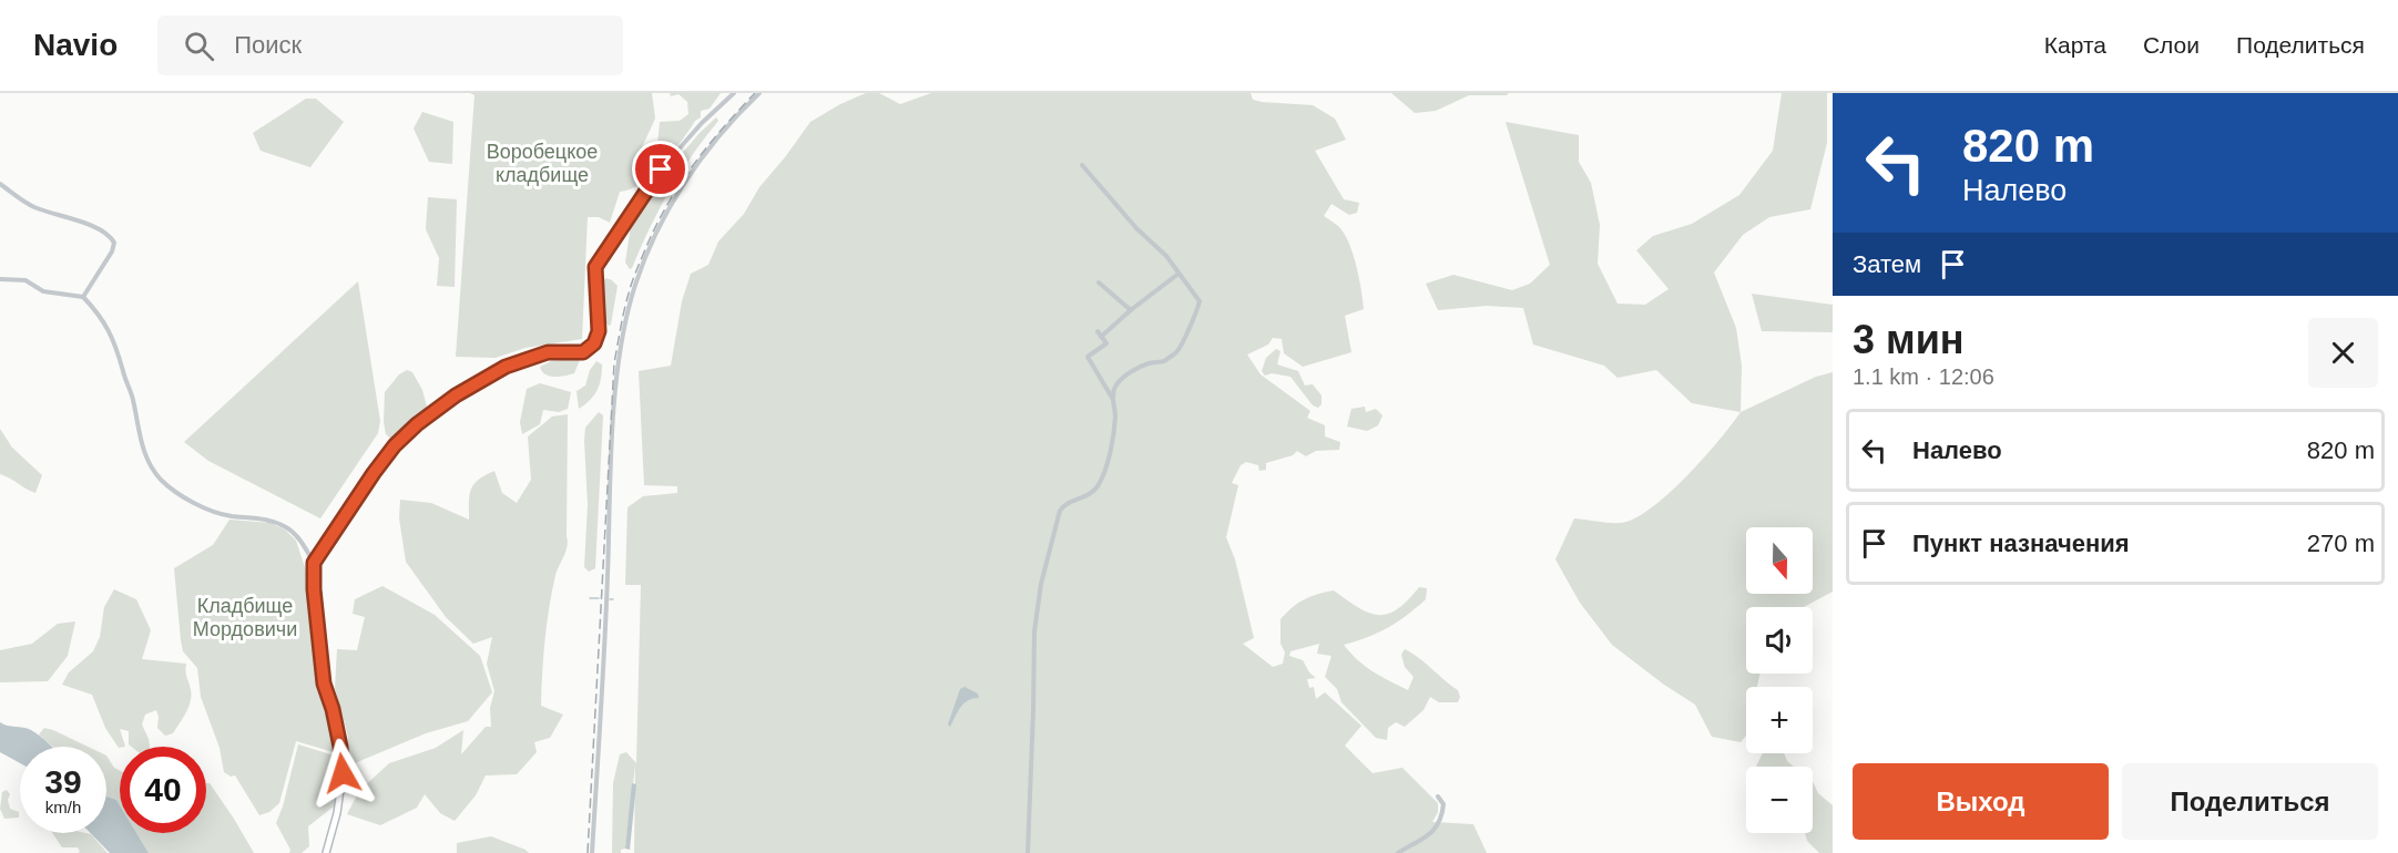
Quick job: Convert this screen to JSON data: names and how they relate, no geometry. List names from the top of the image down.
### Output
{
  "parks": ["Воробецкое кладбище", "Кладбище Мордовичи"],
  "north": "bottom",
  "page": {
    "header": "Navio",
    "search": "Поиск",
    "nav": ["Карта", "Слои", "Поделиться"],
    "turn": ["820 m", "Налево"],
    "then": "Затем",
    "heading": ["3 мин", "1.1 km · 12:06"],
    "list": [
      {
        "name": "Налево",
        "value": "820 m"
      },
      {
        "name": "Пункт назначения",
        "value": "270 m"
      }
    ],
    "map_buttons": ["+", "−"],
    "speed": "39 km/h",
    "limit": "40",
    "buttons": ["Выход", "Поделиться"]
  }
}
